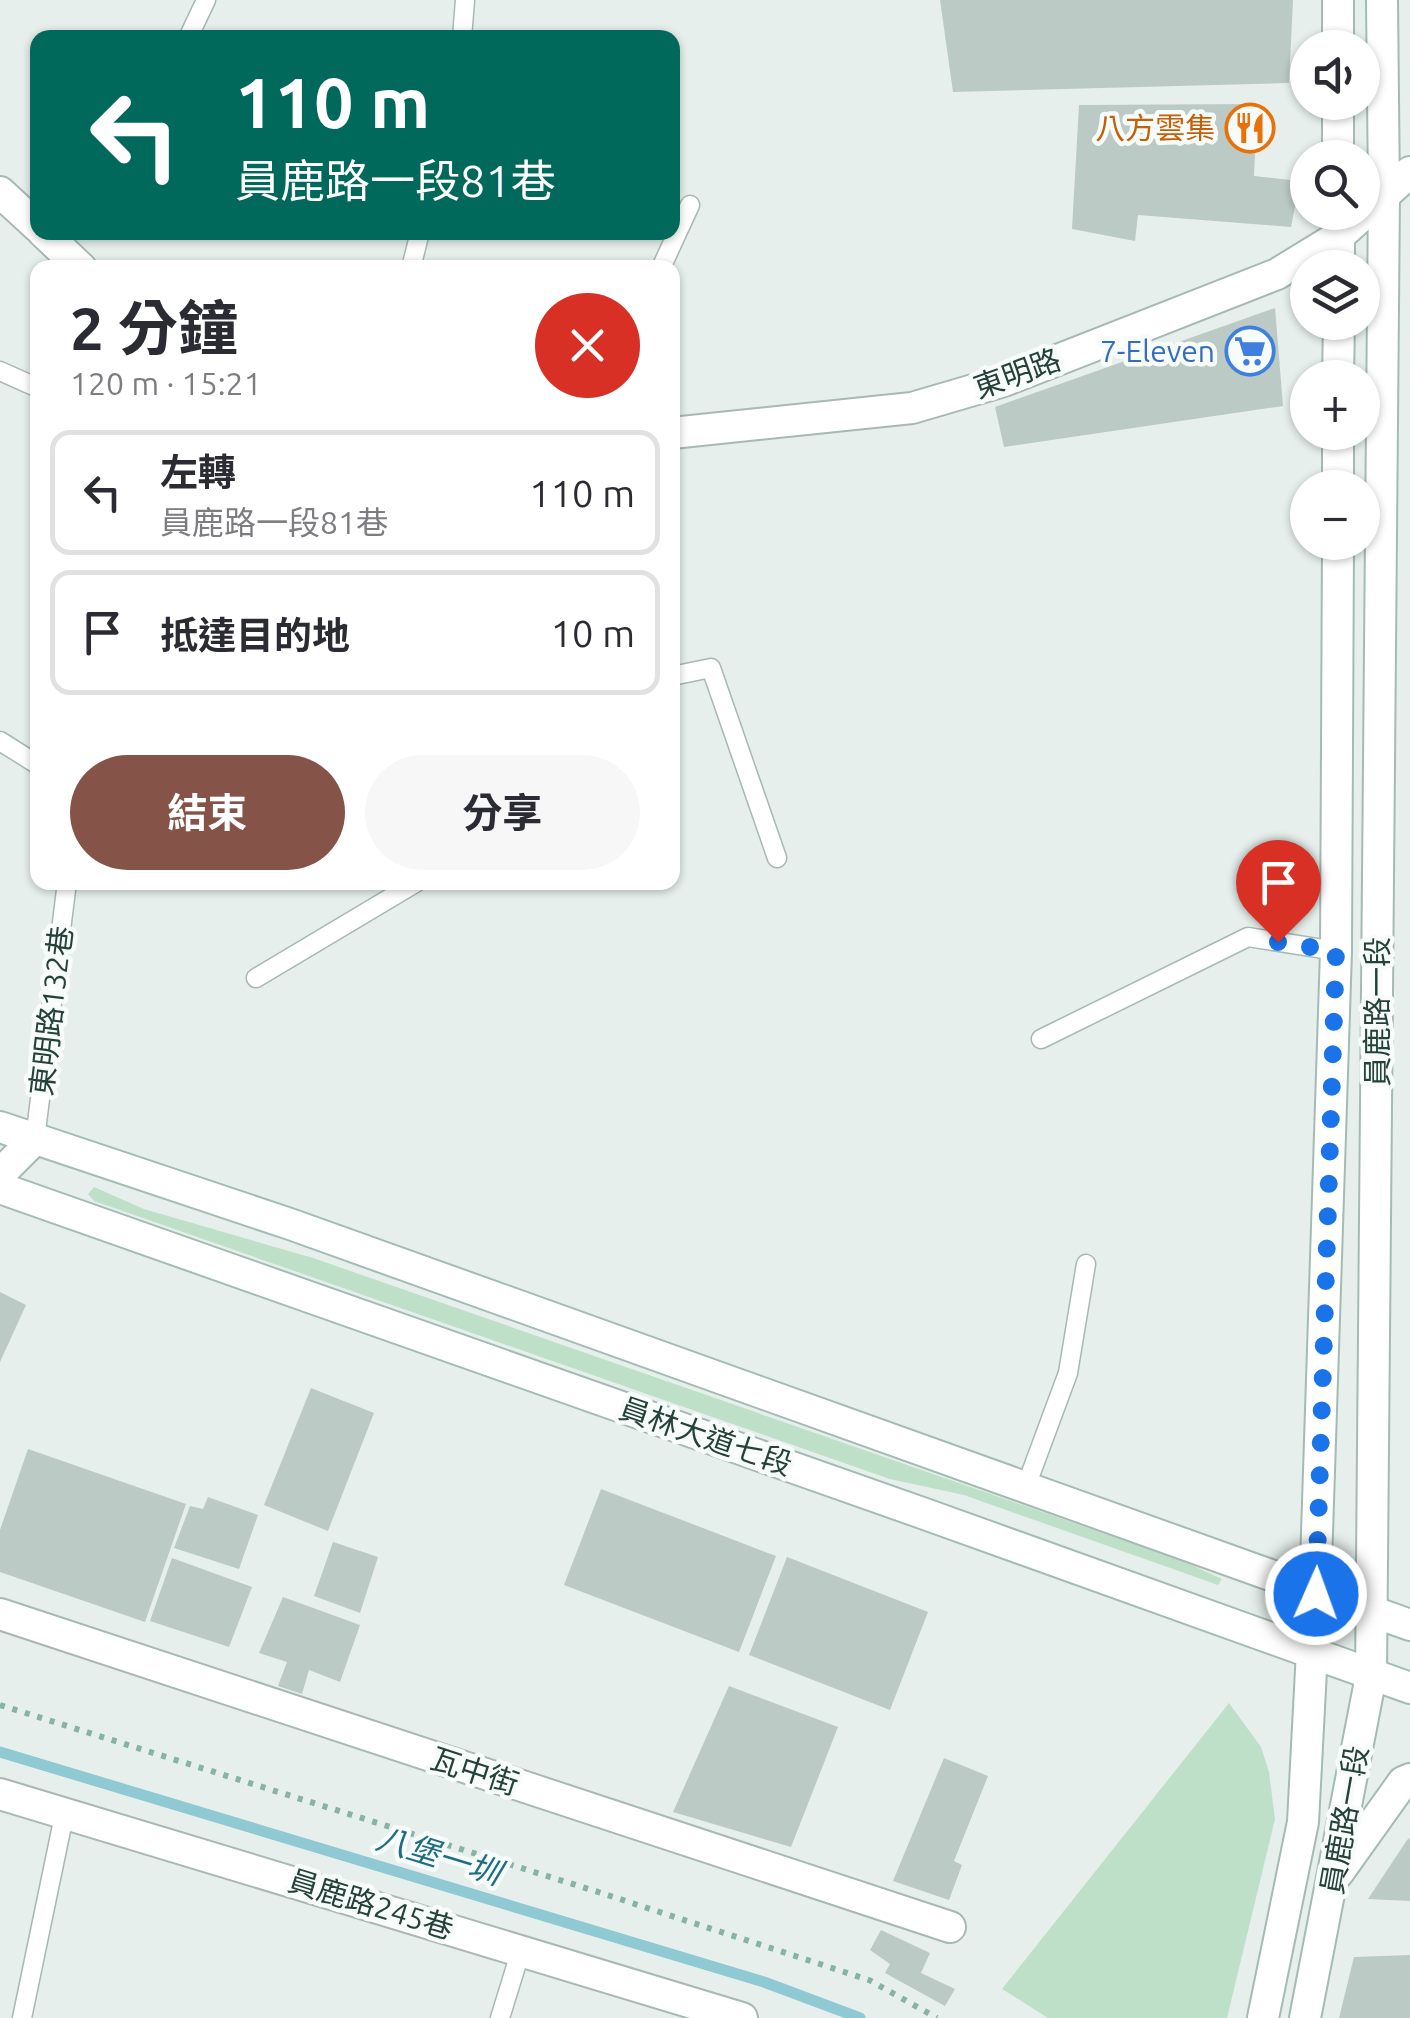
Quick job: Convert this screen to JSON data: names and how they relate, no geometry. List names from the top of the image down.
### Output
{
  "streets": {
    "main road": [
      "東明路",
      "員鹿路一段",
      "員林大道七段",
      "瓦中街",
      "員鹿路245巷"
    ],
    "lane": ["東明路132巷"]
  },
  "crossings": [
    ["東明路", "員鹿路一段"],
    ["東明路132巷", "員林大道七段"],
    ["員鹿路一段", "員林大道七段"]
  ],
  "water": ["八堡一圳"],
  "places": {
    "restaurant": ["八方雲集"],
    "supermarket": ["7-Eleven"]
  },
  "page": {
    "map_buttons": ["+", "−"],
    "turn": ["110 m", "員鹿路一段81巷"],
    "heading": ["2 分鐘", "120 m · 15:21"],
    "list": [
      {
        "name": "左轉",
        "note": "員鹿路一段81巷",
        "value": "110 m"
      },
      {
        "name": "抵達目的地",
        "value": "10 m"
      }
    ],
    "buttons": ["結束", "分享"]
  }
}
